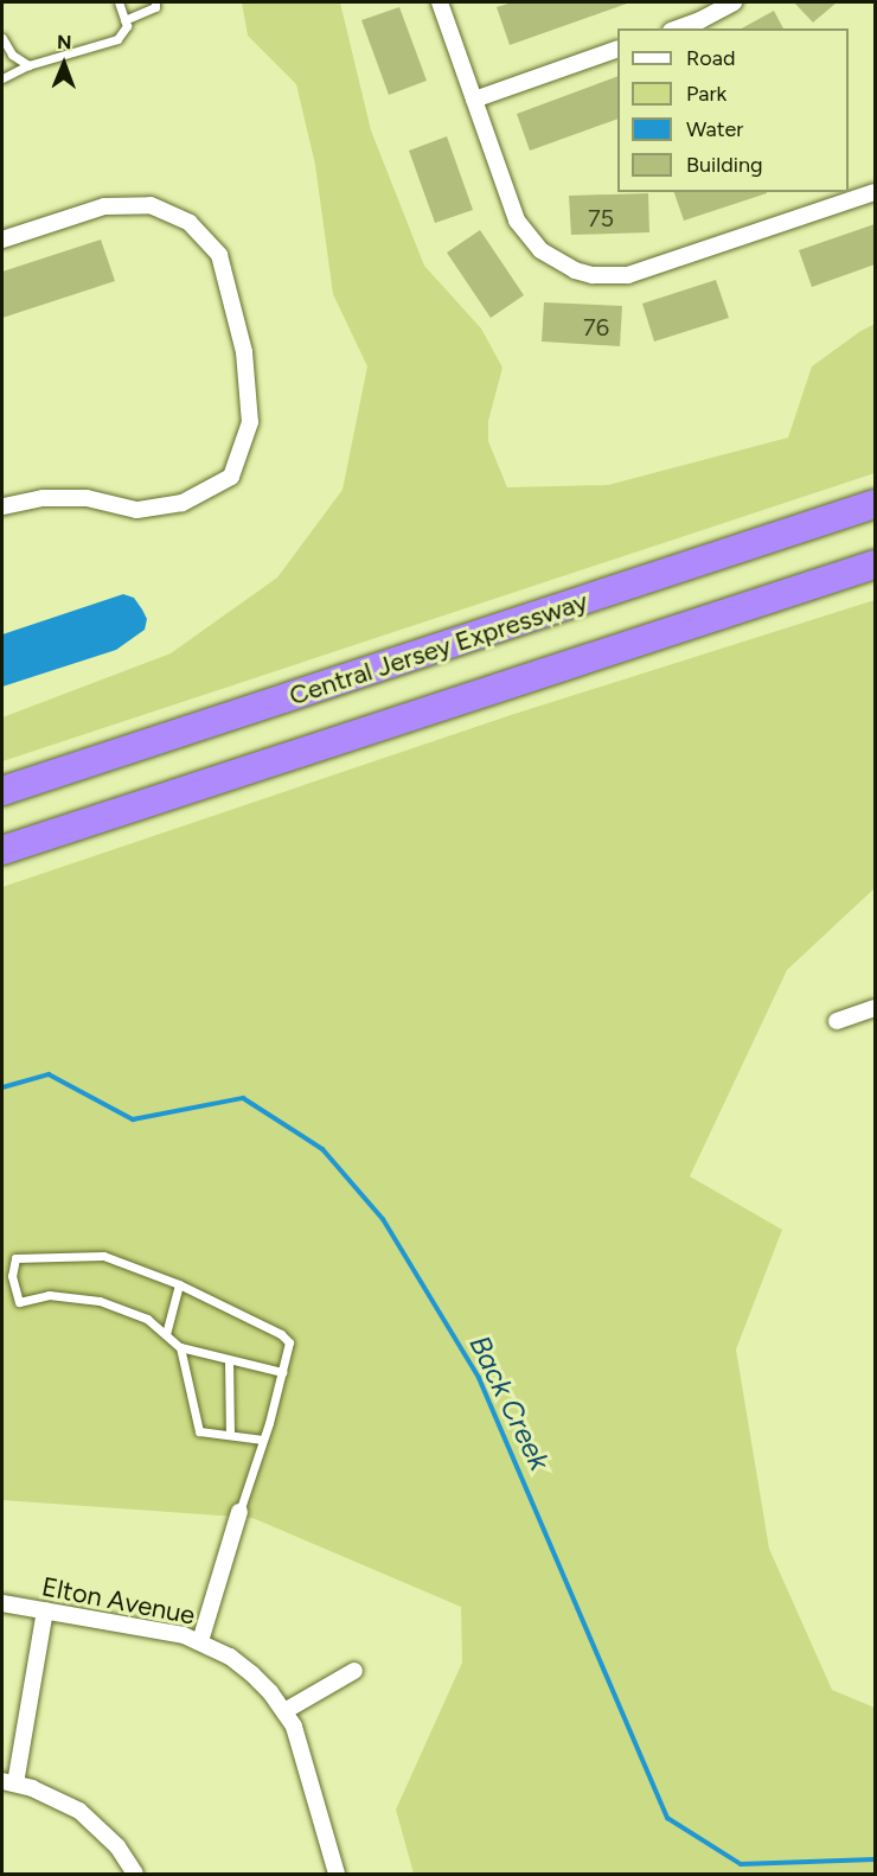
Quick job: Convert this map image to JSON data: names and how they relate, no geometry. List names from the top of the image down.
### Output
{
  "streets": {
    "highway": ["Central Jersey Expressway"],
    "street": ["Elton Avenue"]
  },
  "water": ["Back Creek"],
  "house_numbers": ["75", "76"],
  "legend": [
    "Road",
    "Park",
    "Water",
    "Building"
  ],
  "north": "top"
}
